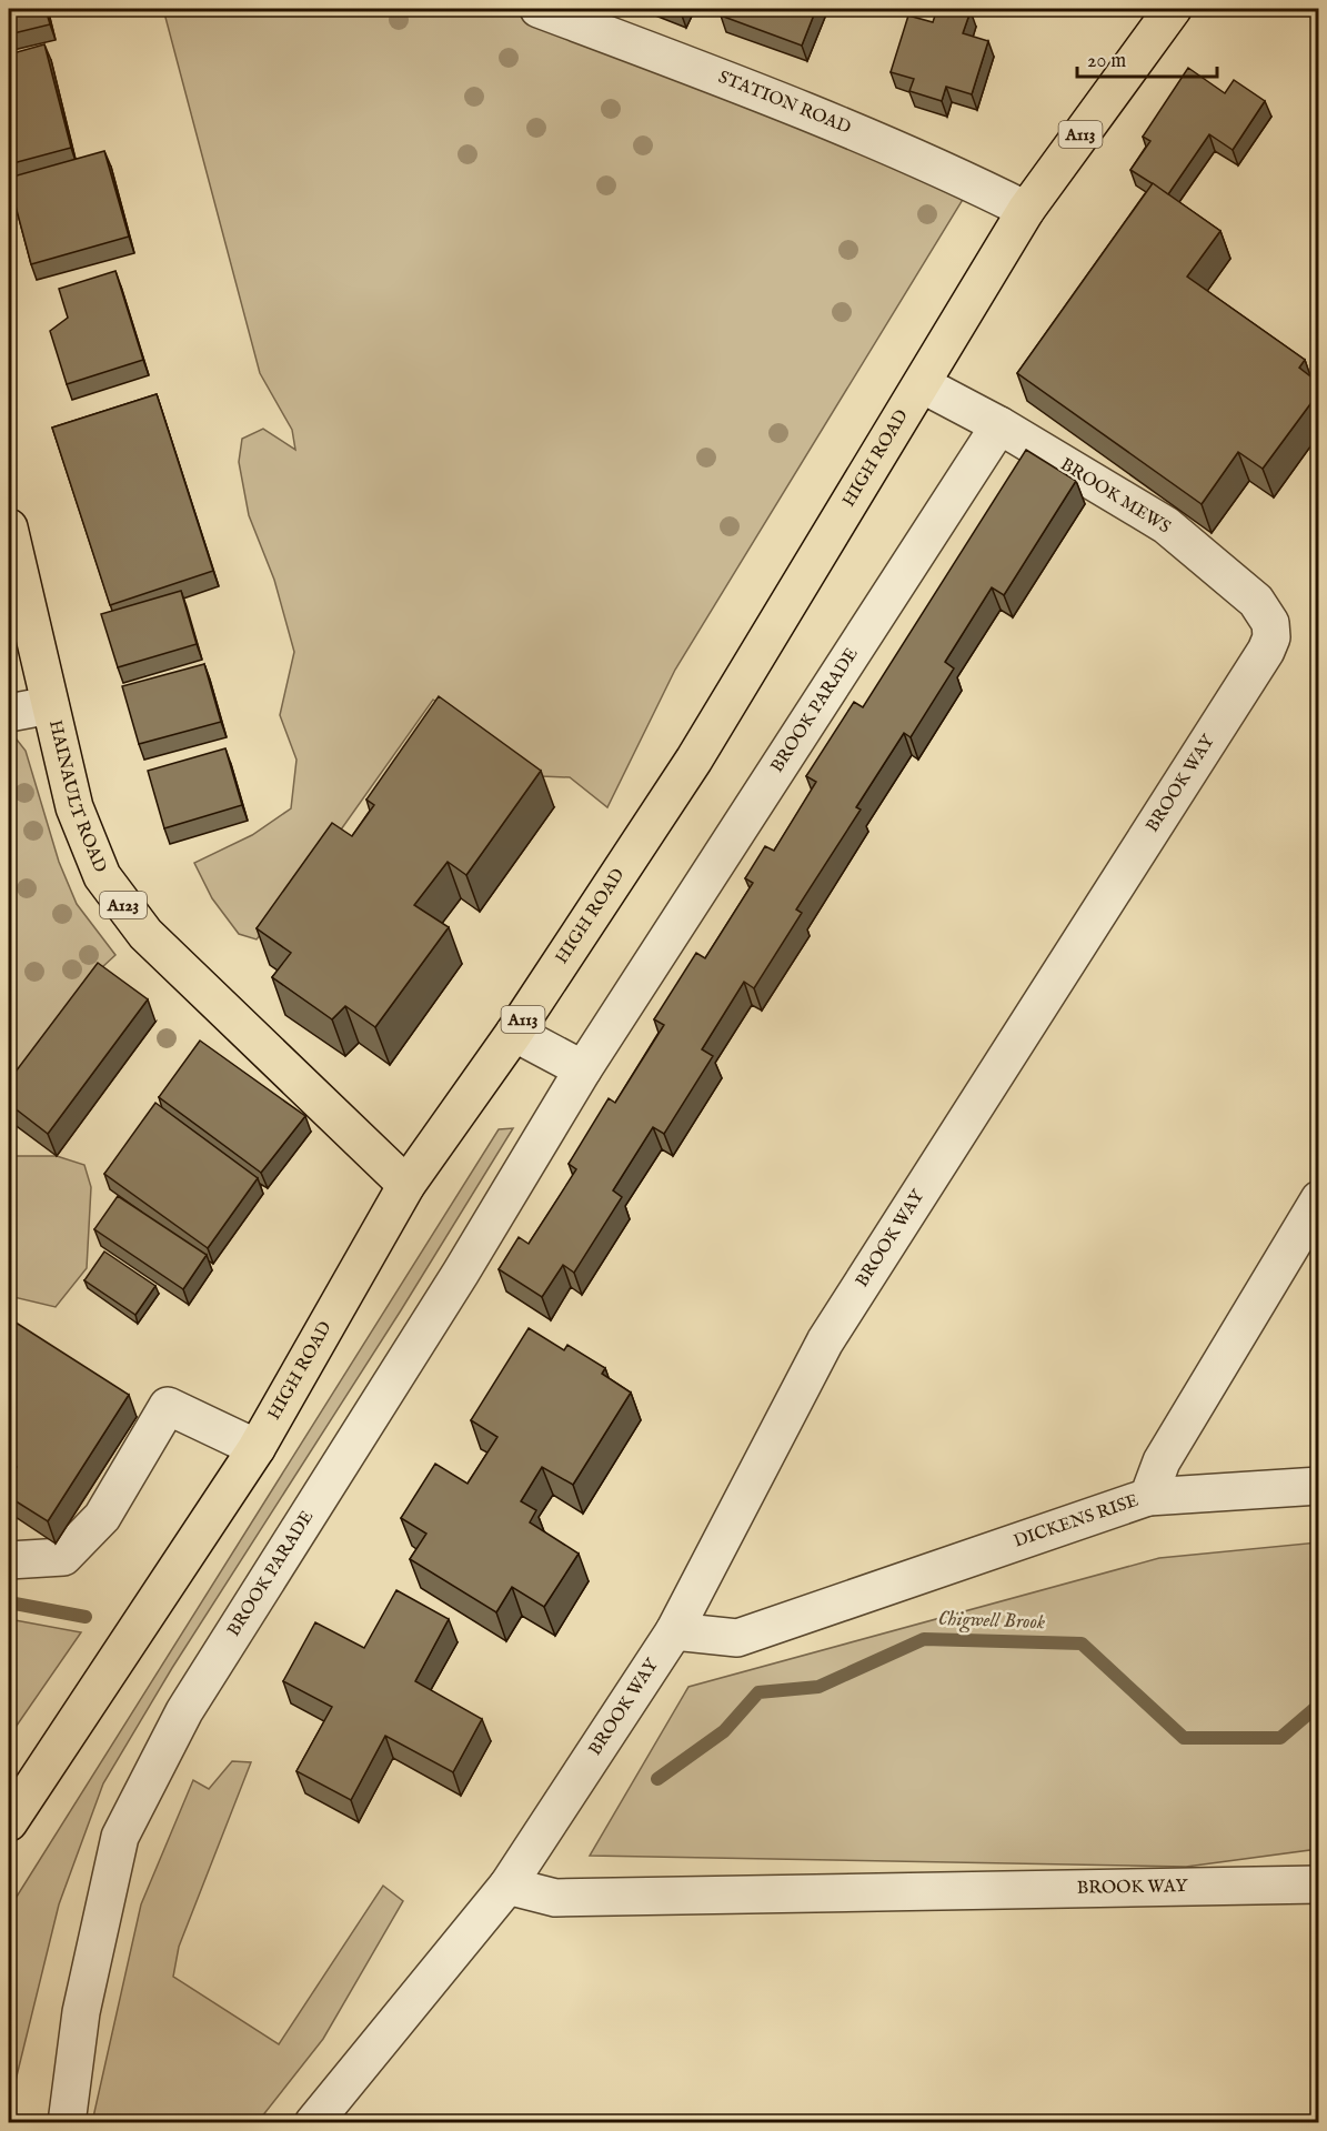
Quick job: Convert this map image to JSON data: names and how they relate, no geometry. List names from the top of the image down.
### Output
{
  "streets": {
    "main road": [
      "A113",
      "HIGH ROAD",
      "HAINAULT ROAD",
      "A123"
    ],
    "street": [
      "STATION ROAD",
      "BROOK MEWS",
      "BROOK PARADE",
      "BROOK WAY",
      "DICKENS RISE"
    ]
  },
  "crossings": [
    ["STATION ROAD", "HIGH ROAD"],
    ["HIGH ROAD", "HAINAULT ROAD"],
    ["BROOK MEWS", "BROOK PARADE"],
    ["BROOK MEWS", "BROOK WAY"],
    ["BROOK WAY", "DICKENS RISE"]
  ],
  "water": ["Chigwell Brook"],
  "scale_bar": "20 m"
}
